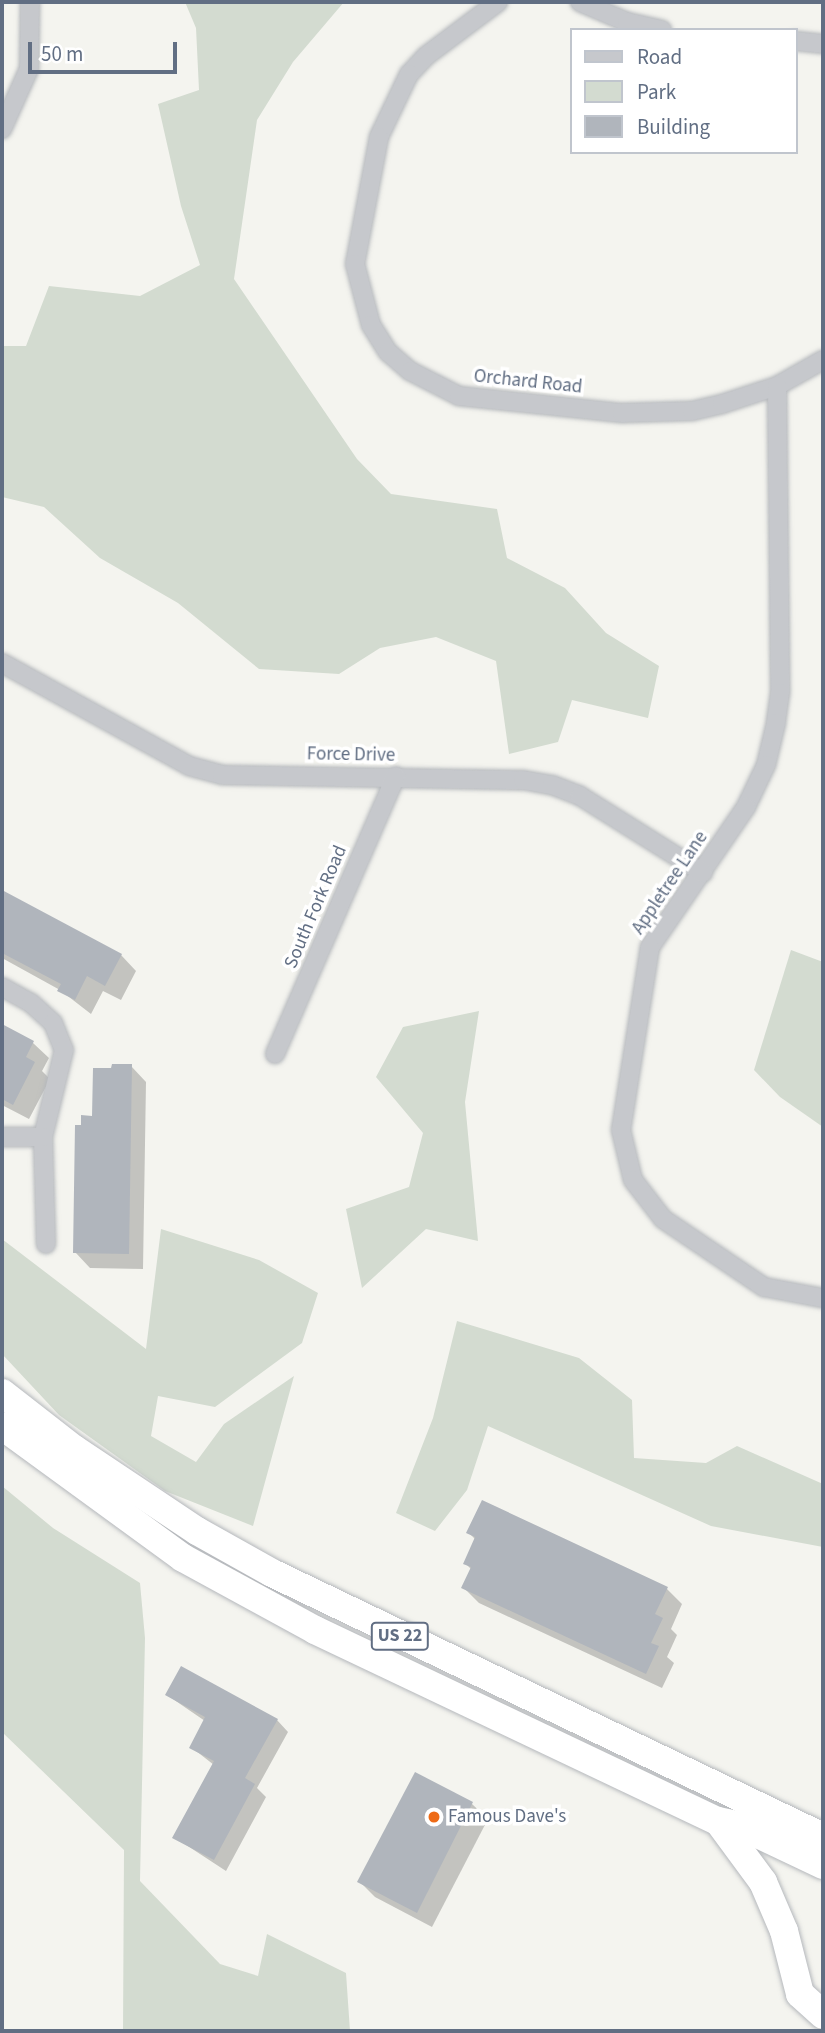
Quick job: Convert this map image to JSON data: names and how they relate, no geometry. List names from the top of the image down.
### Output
{
  "streets": {
    "highway": ["US 22"],
    "street": [
      "Orchard Road",
      "Force Drive",
      "Appletree Lane",
      "South Fork Road"
    ]
  },
  "crossings": [
    ["Orchard Road", "Appletree Lane"],
    ["Force Drive", "Appletree Lane"],
    ["Force Drive", "South Fork Road"]
  ],
  "places": ["Famous Dave's"],
  "legend": ["Road", "Park", "Building"],
  "scale_bar": "50 m"
}
